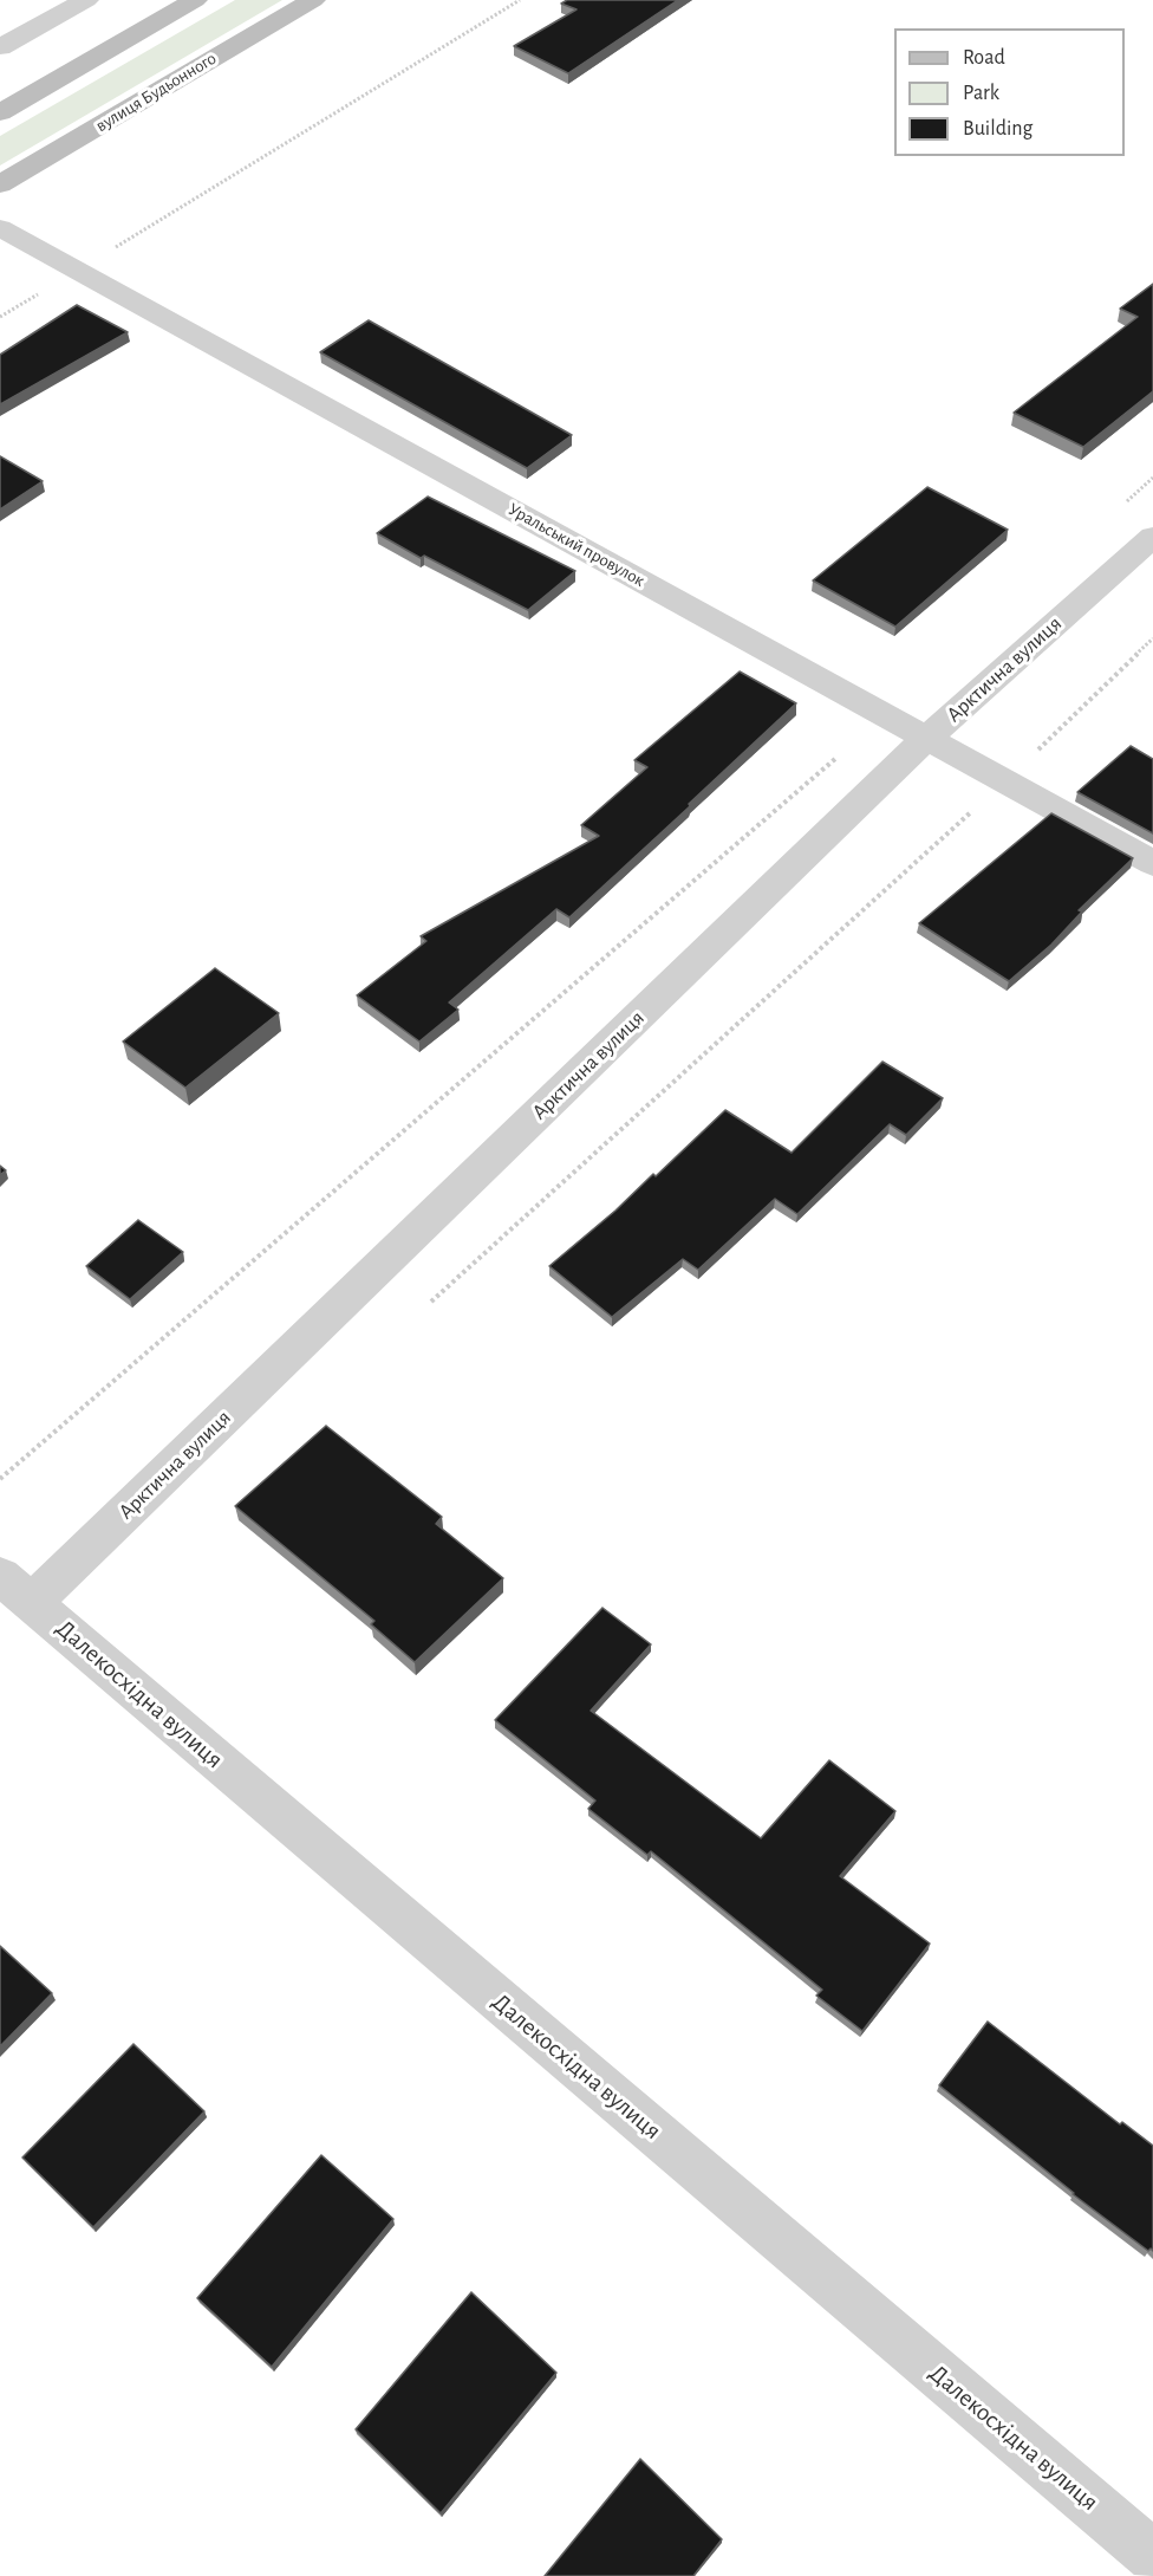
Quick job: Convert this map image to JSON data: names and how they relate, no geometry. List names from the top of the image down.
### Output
{
  "streets": {
    "main road": ["вулиця Будьонного"],
    "street": ["Уральський провулок", "Арктична вулиця", "Далекосхідна вулиця"]
  },
  "crossings": [
    ["Уральський провулок", "Арктична вулиця"],
    ["Арктична вулиця", "Далекосхідна вулиця"]
  ],
  "legend": ["Road", "Park", "Building"]
}
